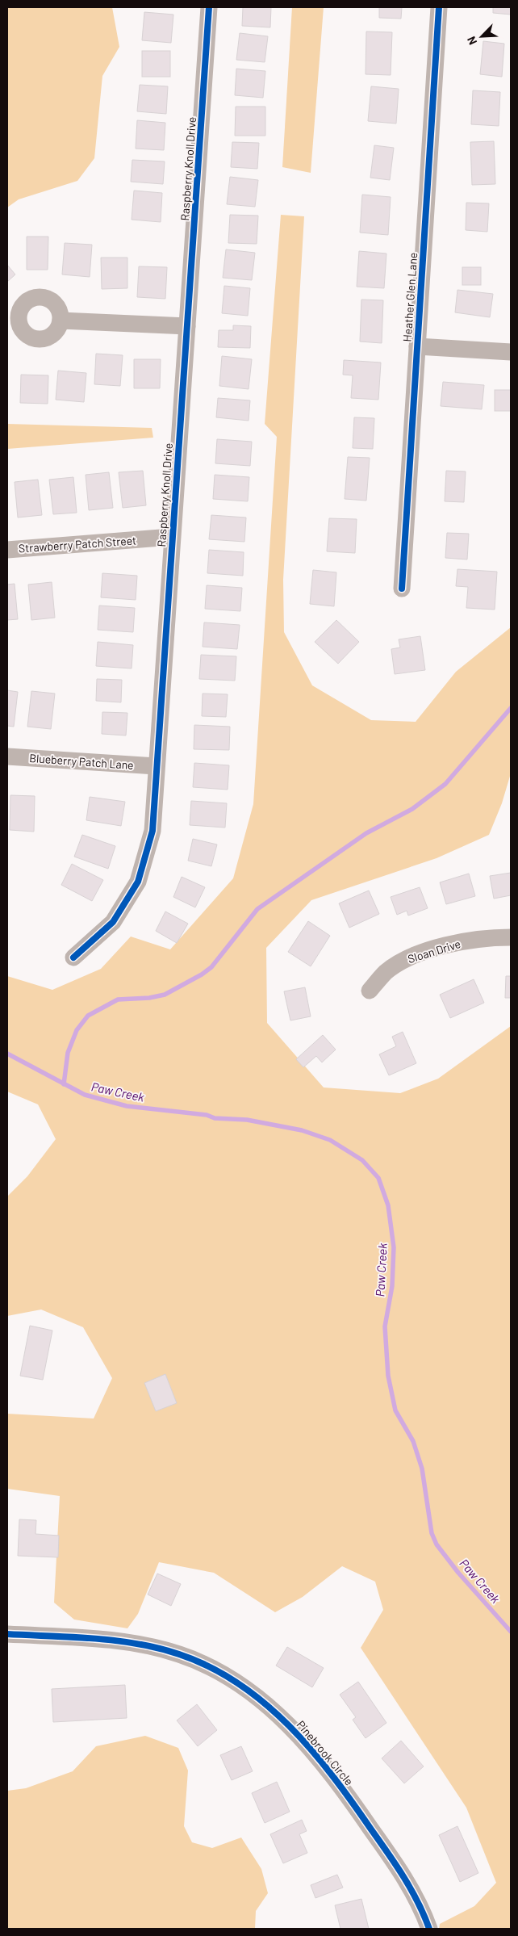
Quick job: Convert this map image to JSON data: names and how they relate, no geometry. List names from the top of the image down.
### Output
{
  "streets": {
    "street": [
      "Raspberry Knoll Drive",
      "Heather Glen Lane",
      "Strawberry Patch Street",
      "Blueberry Patch Lane",
      "Sloan Drive",
      "Pinebrook Circle"
    ]
  },
  "crossings": [
    ["Raspberry Knoll Drive", "Strawberry Patch Street"],
    ["Raspberry Knoll Drive", "Blueberry Patch Lane"]
  ],
  "water": ["Paw Creek"],
  "north": "bottom left"
}
